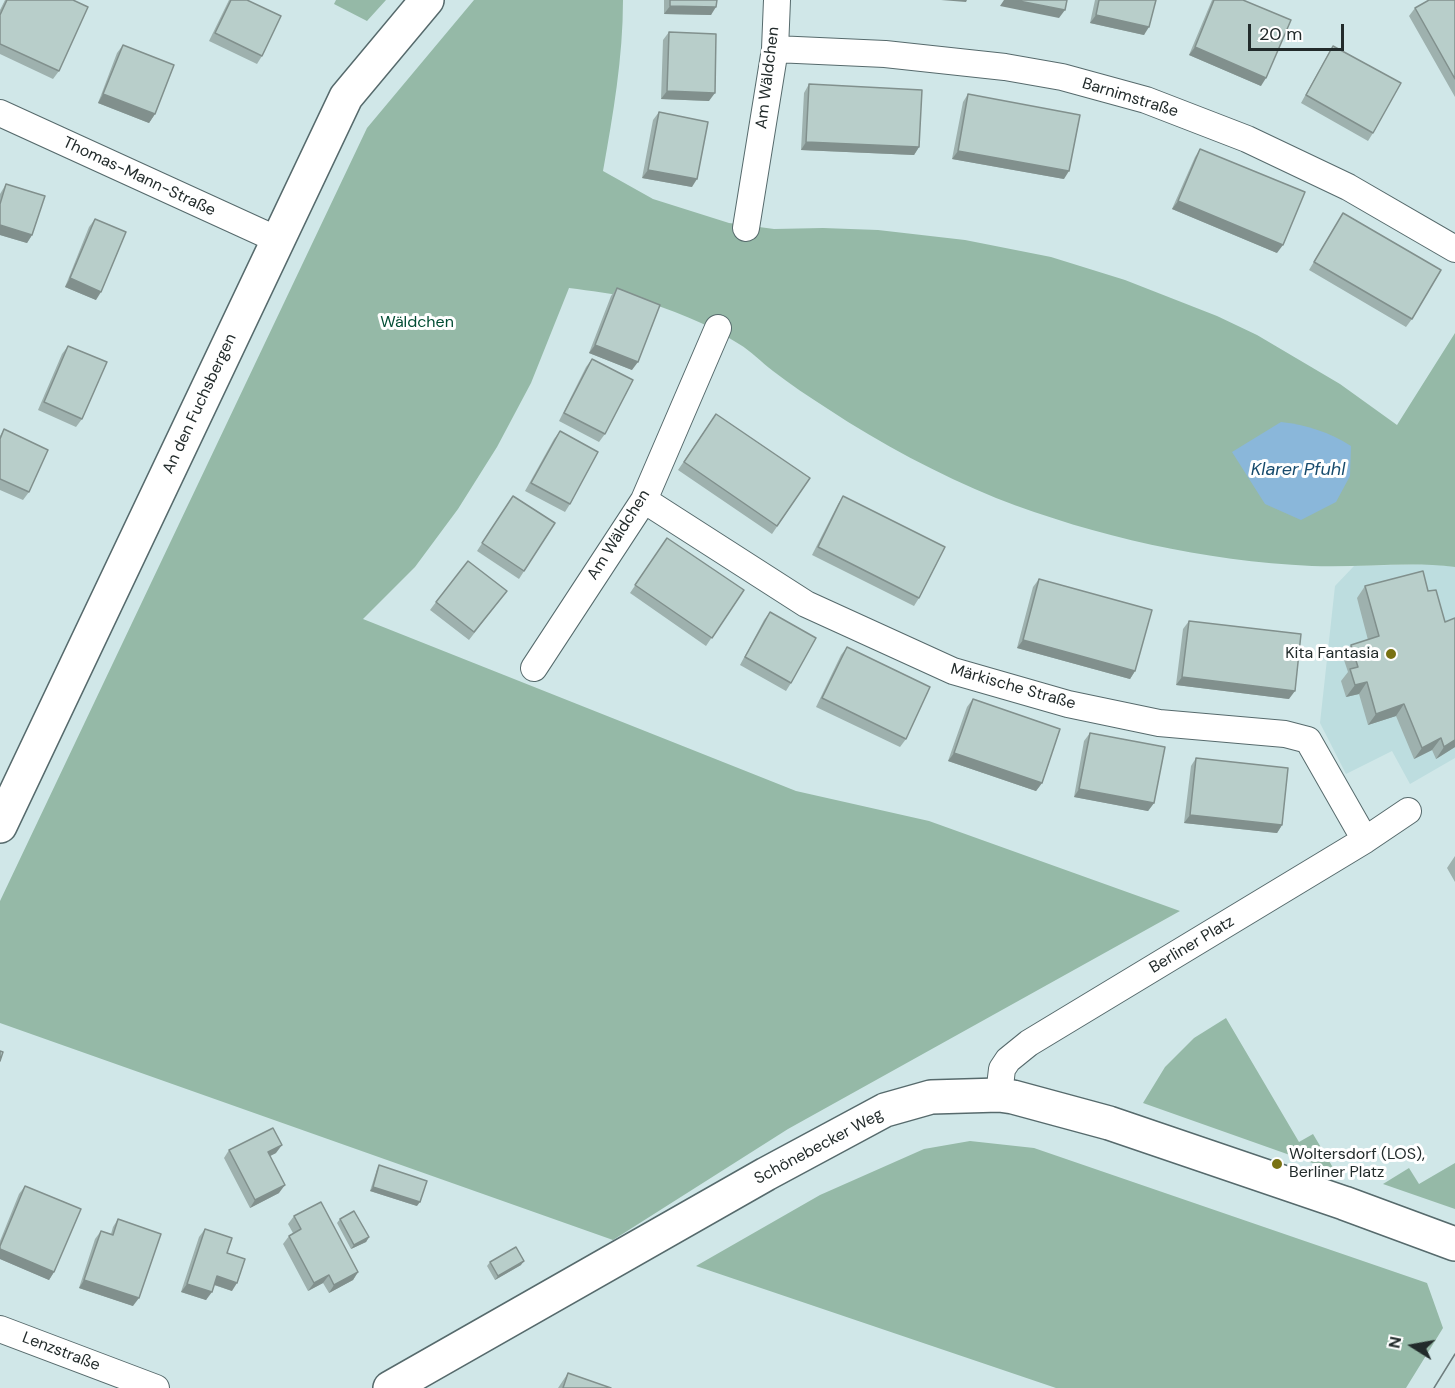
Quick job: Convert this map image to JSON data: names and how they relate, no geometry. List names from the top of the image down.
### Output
{
  "streets": {
    "street": [
      "Am Wäldchen",
      "Barnimstraße",
      "Thomas-Mann-Straße",
      "An den Fuchsbergen",
      "Märkische Straße",
      "Berliner Platz",
      "Schönebecker Weg",
      "Lenzstraße"
    ]
  },
  "crossings": [
    ["Am Wäldchen", "Barnimstraße"],
    ["Am Wäldchen", "Märkische Straße"],
    ["Thomas-Mann-Straße", "An den Fuchsbergen"],
    ["Märkische Straße", "Berliner Platz"],
    ["Berliner Platz", "Schönebecker Weg"]
  ],
  "water": ["Klarer Pfuhl"],
  "parks": ["Wäldchen"],
  "places": ["Kita Fantasia", "Woltersdorf (LOS), Berliner Platz"],
  "scale_bar": "20 m",
  "north": "left"
}
